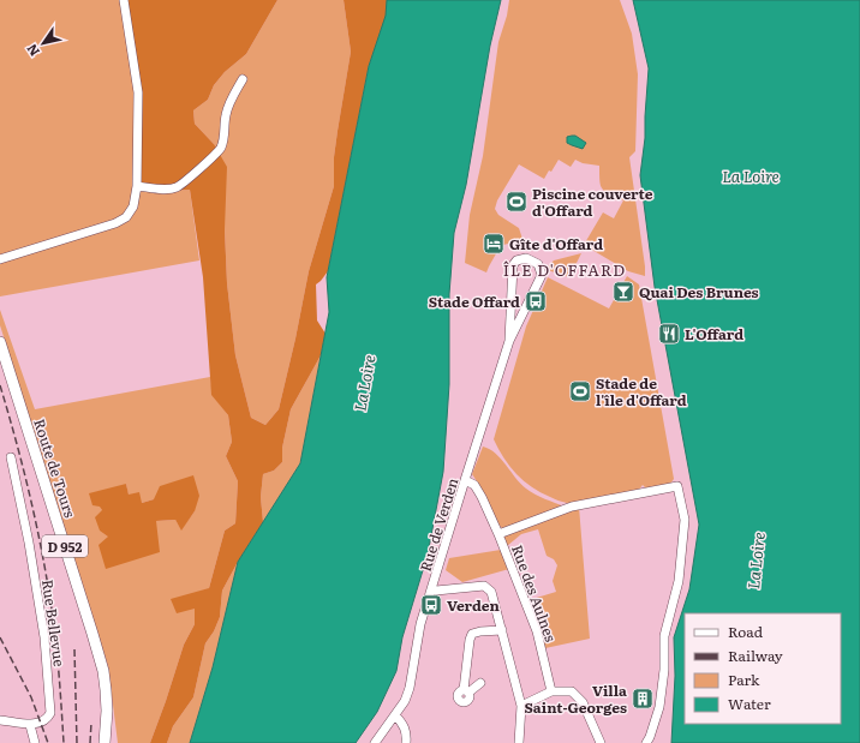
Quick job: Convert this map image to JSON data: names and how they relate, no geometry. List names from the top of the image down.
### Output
{
  "streets": {
    "main road": ["Route de Tours", "D 952"],
    "street": ["Rue de Verden", "Rue des Aulnes", "Rue Bellevue"]
  },
  "crossings": [
    ["Rue de Verden", "Rue des Aulnes"]
  ],
  "districts": ["ÎLE D'OFFARD"],
  "water": ["La Loire"],
  "places": {
    "sports": ["Piscine couverte d'Offard", "Stade de l'île d'Offard"],
    "hotel": ["Gîte d'Offard"],
    "bar": ["Quai Des Brunes"],
    "bus stop": ["Stade Offard", "Verden"],
    "restaurant": ["L'Offard"],
    "building": ["Villa Saint-Georges"]
  },
  "legend": [
    "Road",
    "Railway",
    "Park",
    "Water"
  ],
  "north": "bottom left"
}
